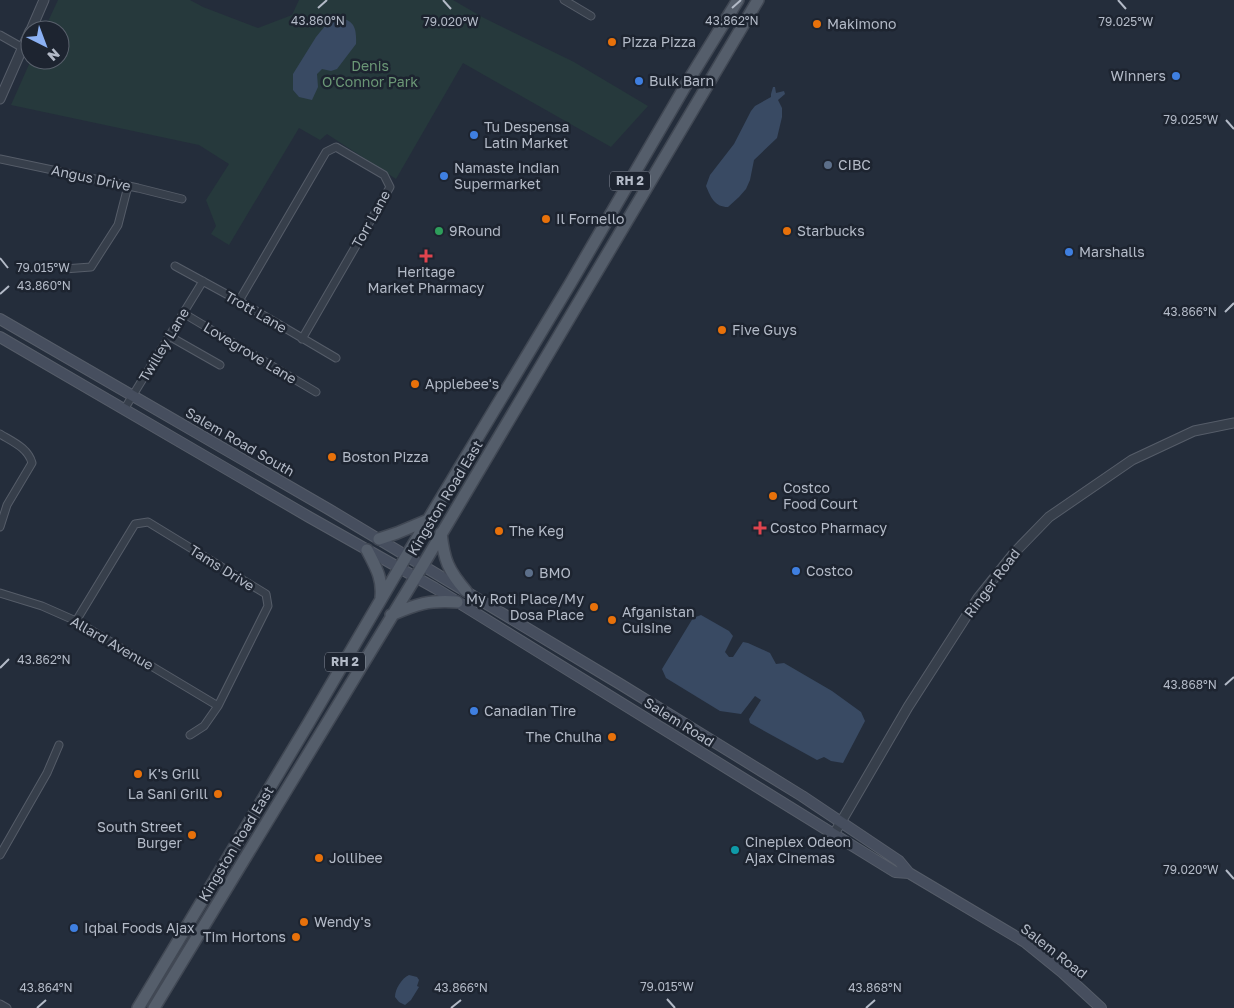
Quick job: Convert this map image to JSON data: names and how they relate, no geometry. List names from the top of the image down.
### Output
{
  "streets": {
    "main road": [
      "RH 2",
      "Salem Road South",
      "Kingston Road East",
      "Salem Road"
    ],
    "street": [
      "Angus Drive",
      "Torr Lane",
      "Trott Lane",
      "Twilley Lane",
      "Lovegrove Lane",
      "Tams Drive",
      "Ringer Road",
      "Allard Avenue"
    ]
  },
  "crossings": [
    ["Torr Lane", "Trott Lane"],
    ["Trott Lane", "Twilley Lane"],
    ["Twilley Lane", "Lovegrove Lane"],
    ["Twilley Lane", "Salem Road South"],
    ["Salem Road South", "Kingston Road East"],
    ["Salem Road South", "Salem Road"],
    ["Kingston Road East", "Salem Road"],
    ["Tams Drive", "Allard Avenue"],
    ["Ringer Road", "Salem Road"]
  ],
  "parks": ["Denis O'Connor Park"],
  "places": {
    "other": [
      "Makimono",
      "Pizza Pizza",
      "Winners",
      "Bulk Barn",
      "Tu Despensa Latin Market",
      "CIBC",
      "Namaste Indian Supermarket",
      "Il Fornello",
      "9Round",
      "Starbucks",
      "Marshalls",
      "Five Guys",
      "Applebee's",
      "Boston Pizza",
      "Costco Food Court",
      "The Keg",
      "Costco",
      "BMO",
      "My Roti Place/My Dosa Place",
      "Afganistan Cuisine",
      "Canadian Tire",
      "The Chulha",
      "K's Grill",
      "La Sani Grill",
      "South Street Burger",
      "Cineplex Odeon Ajax Cinemas",
      "Jollibee",
      "Wendy's",
      "Iqbal Foods Ajax",
      "Tim Hortons"
    ],
    "health": ["Heritage Market Pharmacy", "Costco Pharmacy"]
  },
  "north": "bottom right",
  "coordinates": [
    "43.860°N",
    "43.862°N",
    "79.020°W",
    "79.025°W",
    "79.015°W",
    "43.866°N",
    "43.868°N",
    "43.864°N"
  ]
}
